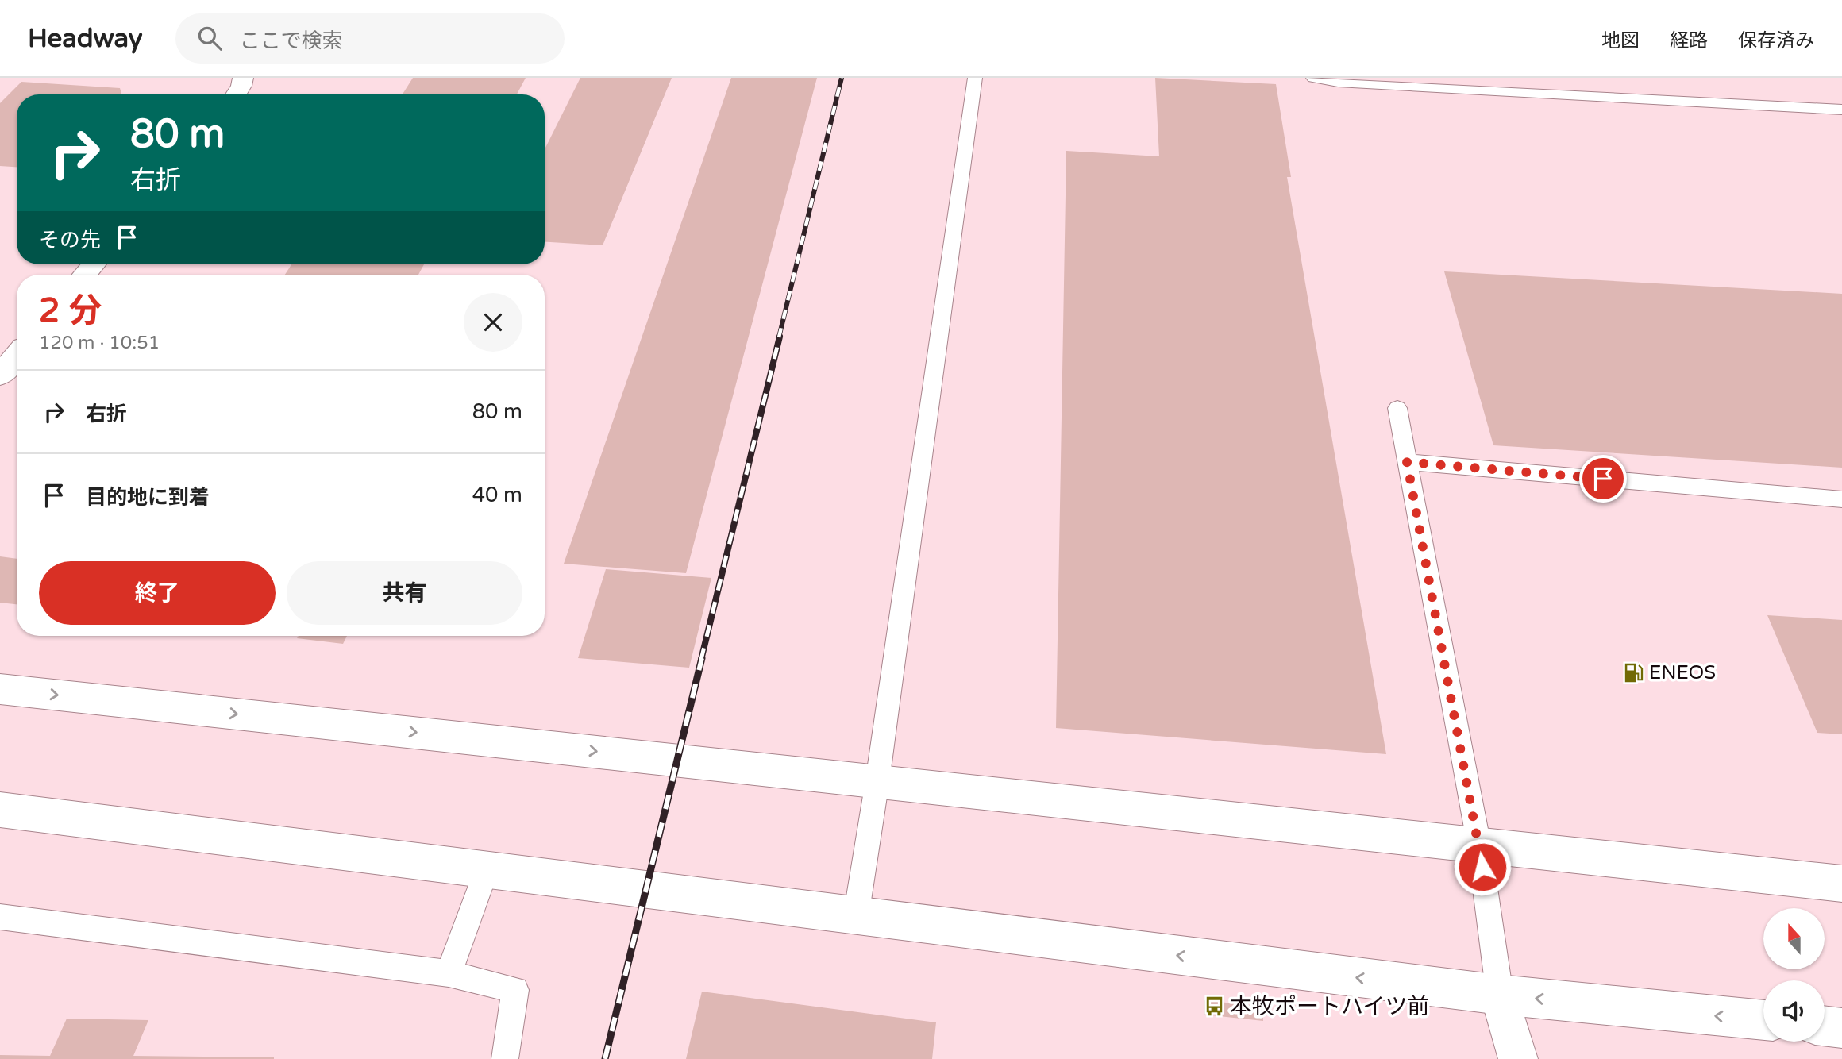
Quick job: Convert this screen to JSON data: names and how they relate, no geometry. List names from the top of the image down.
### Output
{
  "places": {
    "fuel station": ["ENEOS"],
    "bus stop": ["本牧ポートハイツ前"]
  },
  "north": "top",
  "page": {
    "header": "Headway",
    "search": "ここで検索",
    "nav": ["地図", "経路", "保存済み"],
    "turn": ["80 m", "右折"],
    "then": "その先",
    "heading": ["2 分", "120 m · 10:51"],
    "list": [
      {
        "name": "右折",
        "value": "80 m"
      },
      {
        "name": "目的地に到着",
        "value": "40 m"
      }
    ],
    "buttons": ["終了", "共有"]
  }
}
